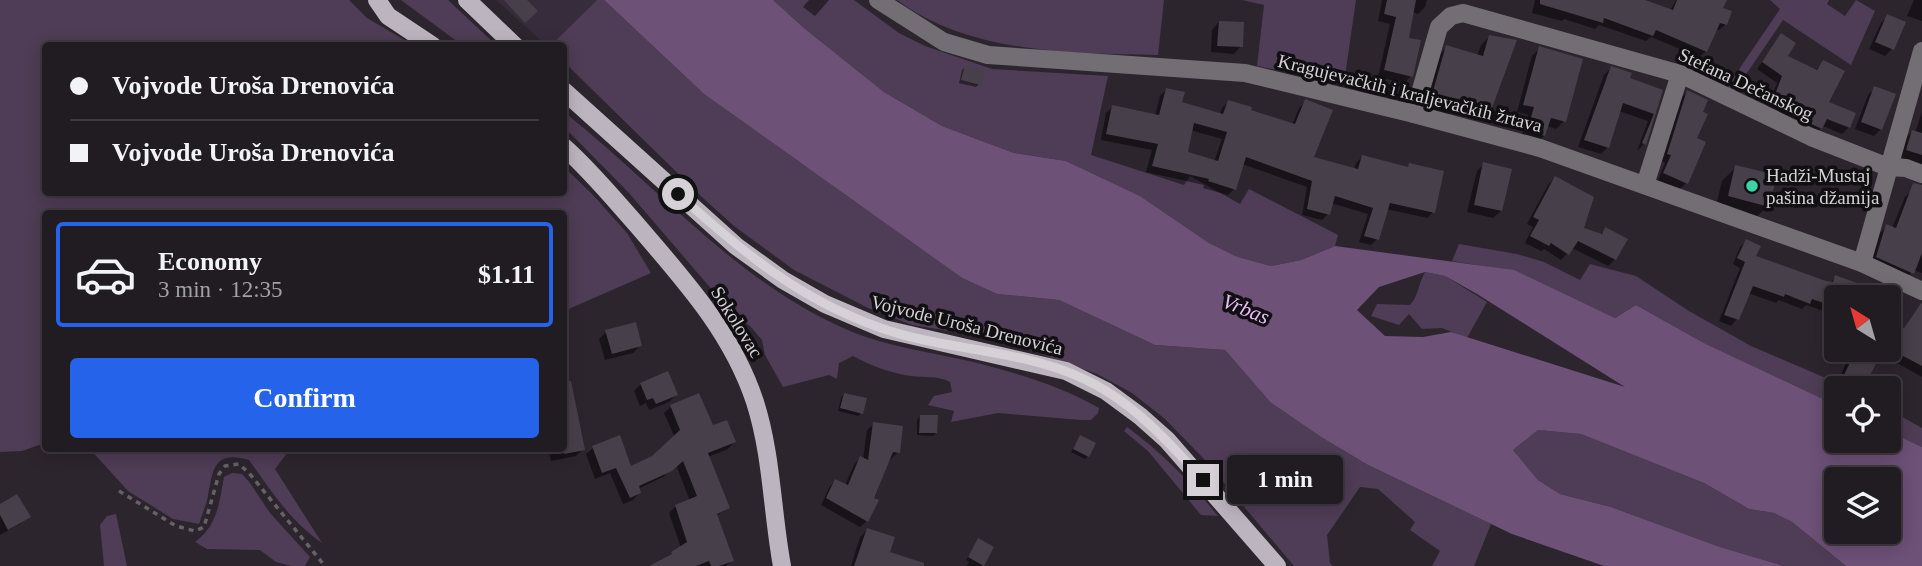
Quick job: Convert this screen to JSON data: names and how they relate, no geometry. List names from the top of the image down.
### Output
{
  "streets": {
    "main road": ["Sokolovac", "Vojvode Uroša Drenovića"],
    "street": ["Stefana Dečanskog", "Kragujevačkih i kraljevačkih žrtava"]
  },
  "crossings": [
    ["Stefana Dečanskog", "Kragujevačkih i kraljevačkih žrtava"]
  ],
  "water": ["Vrbas"],
  "places": ["Hadži-Mustaj pašina džamija"],
  "north": "top left",
  "page": {
    "banner": ["Vojvode Uroša Drenovića", "Vojvode Uroša Drenovića"],
    "list": [
      {
        "name": "Economy",
        "note": "3 min · 12:35",
        "value": "$1.11"
      }
    ],
    "buttons": "Confirm",
    "bubble": "1 min"
  }
}
